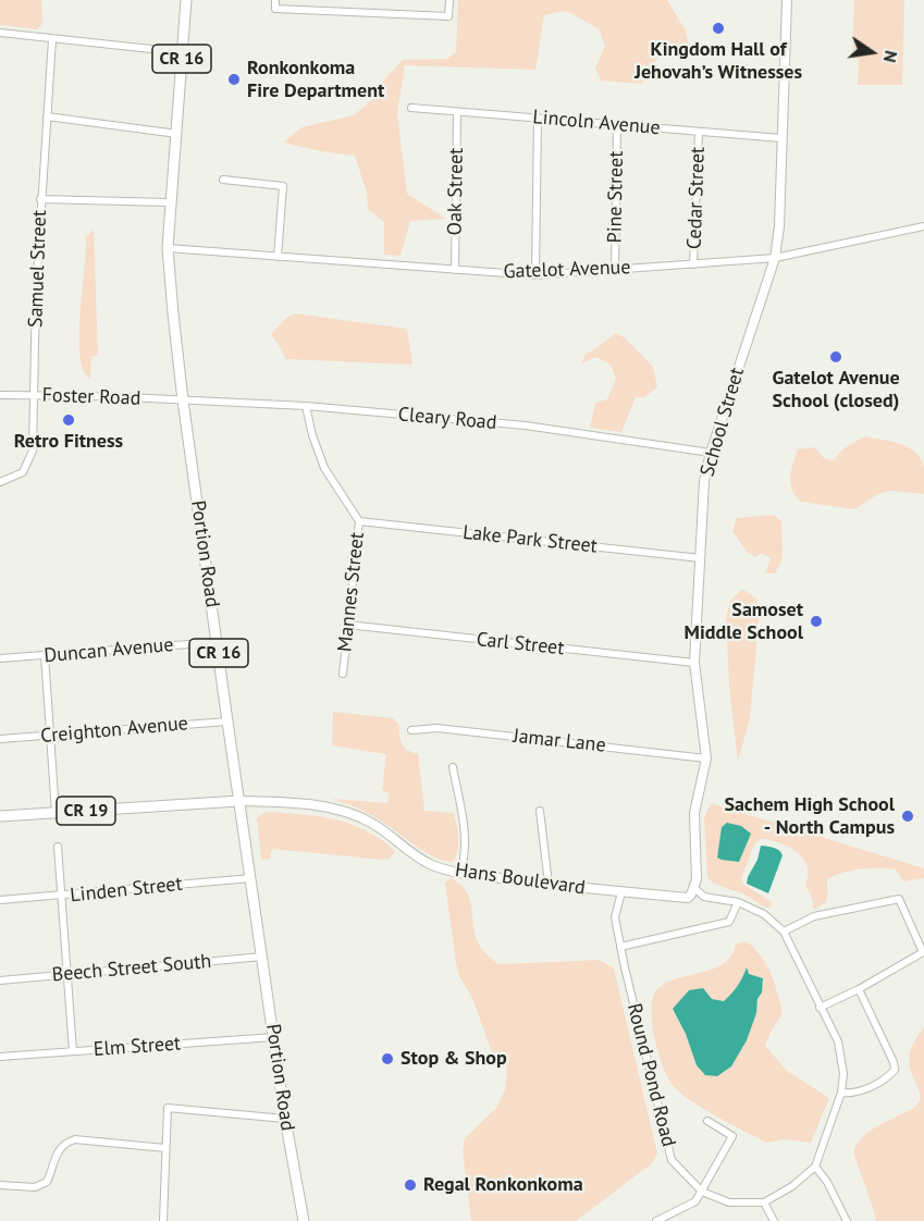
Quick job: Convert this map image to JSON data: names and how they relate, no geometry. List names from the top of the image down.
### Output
{
  "streets": {
    "main road": ["CR 16", "Portion Road", "CR 19"],
    "street": [
      "Lincoln Avenue",
      "Oak Street",
      "Pine Street",
      "Cedar Street",
      "Samuel Street",
      "Gatelot Avenue",
      "Foster Road",
      "Cleary Road",
      "School Street",
      "Lake Park Street",
      "Mannes Street",
      "Carl Street",
      "Duncan Avenue",
      "Creighton Avenue",
      "Jamar Lane",
      "Hans Boulevard",
      "Linden Street",
      "Beech Street South",
      "Elm Street",
      "Round Pond Road"
    ]
  },
  "crossings": [
    ["Lincoln Avenue", "Oak Street"],
    ["Lincoln Avenue", "Pine Street"],
    ["Lincoln Avenue", "Cedar Street"],
    ["Lincoln Avenue", "School Street"],
    ["Oak Street", "Gatelot Avenue"],
    ["Pine Street", "Gatelot Avenue"],
    ["Cedar Street", "Gatelot Avenue"],
    ["Samuel Street", "Foster Road"],
    ["Gatelot Avenue", "School Street"],
    ["Gatelot Avenue", "Portion Road"],
    ["Foster Road", "Cleary Road"],
    ["Foster Road", "Portion Road"],
    ["Cleary Road", "School Street"],
    ["Cleary Road", "Portion Road"],
    ["Cleary Road", "Mannes Street"],
    ["School Street", "Lake Park Street"],
    ["School Street", "Carl Street"],
    ["School Street", "Jamar Lane"],
    ["School Street", "Hans Boulevard"],
    ["Lake Park Street", "Mannes Street"],
    ["Portion Road", "Duncan Avenue"],
    ["Portion Road", "Creighton Avenue"],
    ["Portion Road", "CR 19"],
    ["Portion Road", "Hans Boulevard"],
    ["Portion Road", "Linden Street"],
    ["Portion Road", "Beech Street South"],
    ["Portion Road", "Elm Street"],
    ["Mannes Street", "Carl Street"],
    ["CR 19", "Hans Boulevard"],
    ["Hans Boulevard", "Round Pond Road"]
  ],
  "places": [
    "Kingdom Hall of Jehovah’s Witnesses",
    "Ronkonkoma Fire Department",
    "Gatelot Avenue School (closed)",
    "Retro Fitness",
    "Samoset Middle School",
    "Sachem High School - North Campus",
    "Stop & Shop",
    "Regal Ronkonkoma"
  ],
  "north": "right"
}
